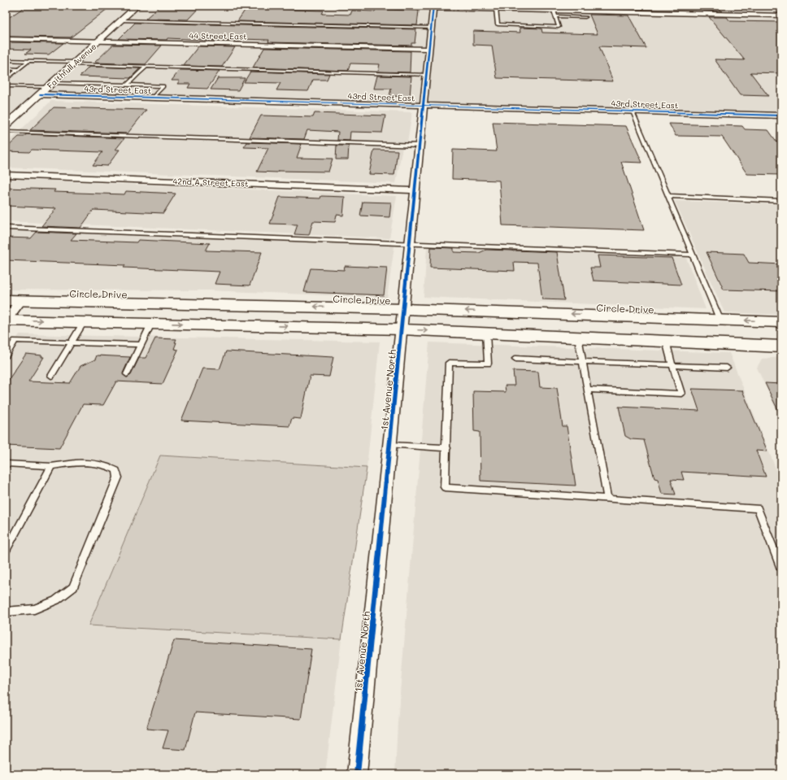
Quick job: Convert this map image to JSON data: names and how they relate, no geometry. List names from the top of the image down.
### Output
{
  "streets": {
    "highway": ["Circle Drive"],
    "street": [
      "44 Street East",
      "Faithfull Avenue",
      "43rd Street East",
      "42nd A Street East",
      "1st Avenue North"
    ]
  },
  "crossings": [
    ["44 Street East", "Faithfull Avenue"],
    ["44 Street East", "1st Avenue North"],
    ["Faithfull Avenue", "43rd Street East"],
    ["43rd Street East", "1st Avenue North"],
    ["42nd A Street East", "1st Avenue North"],
    ["Circle Drive", "1st Avenue North"]
  ]
}
